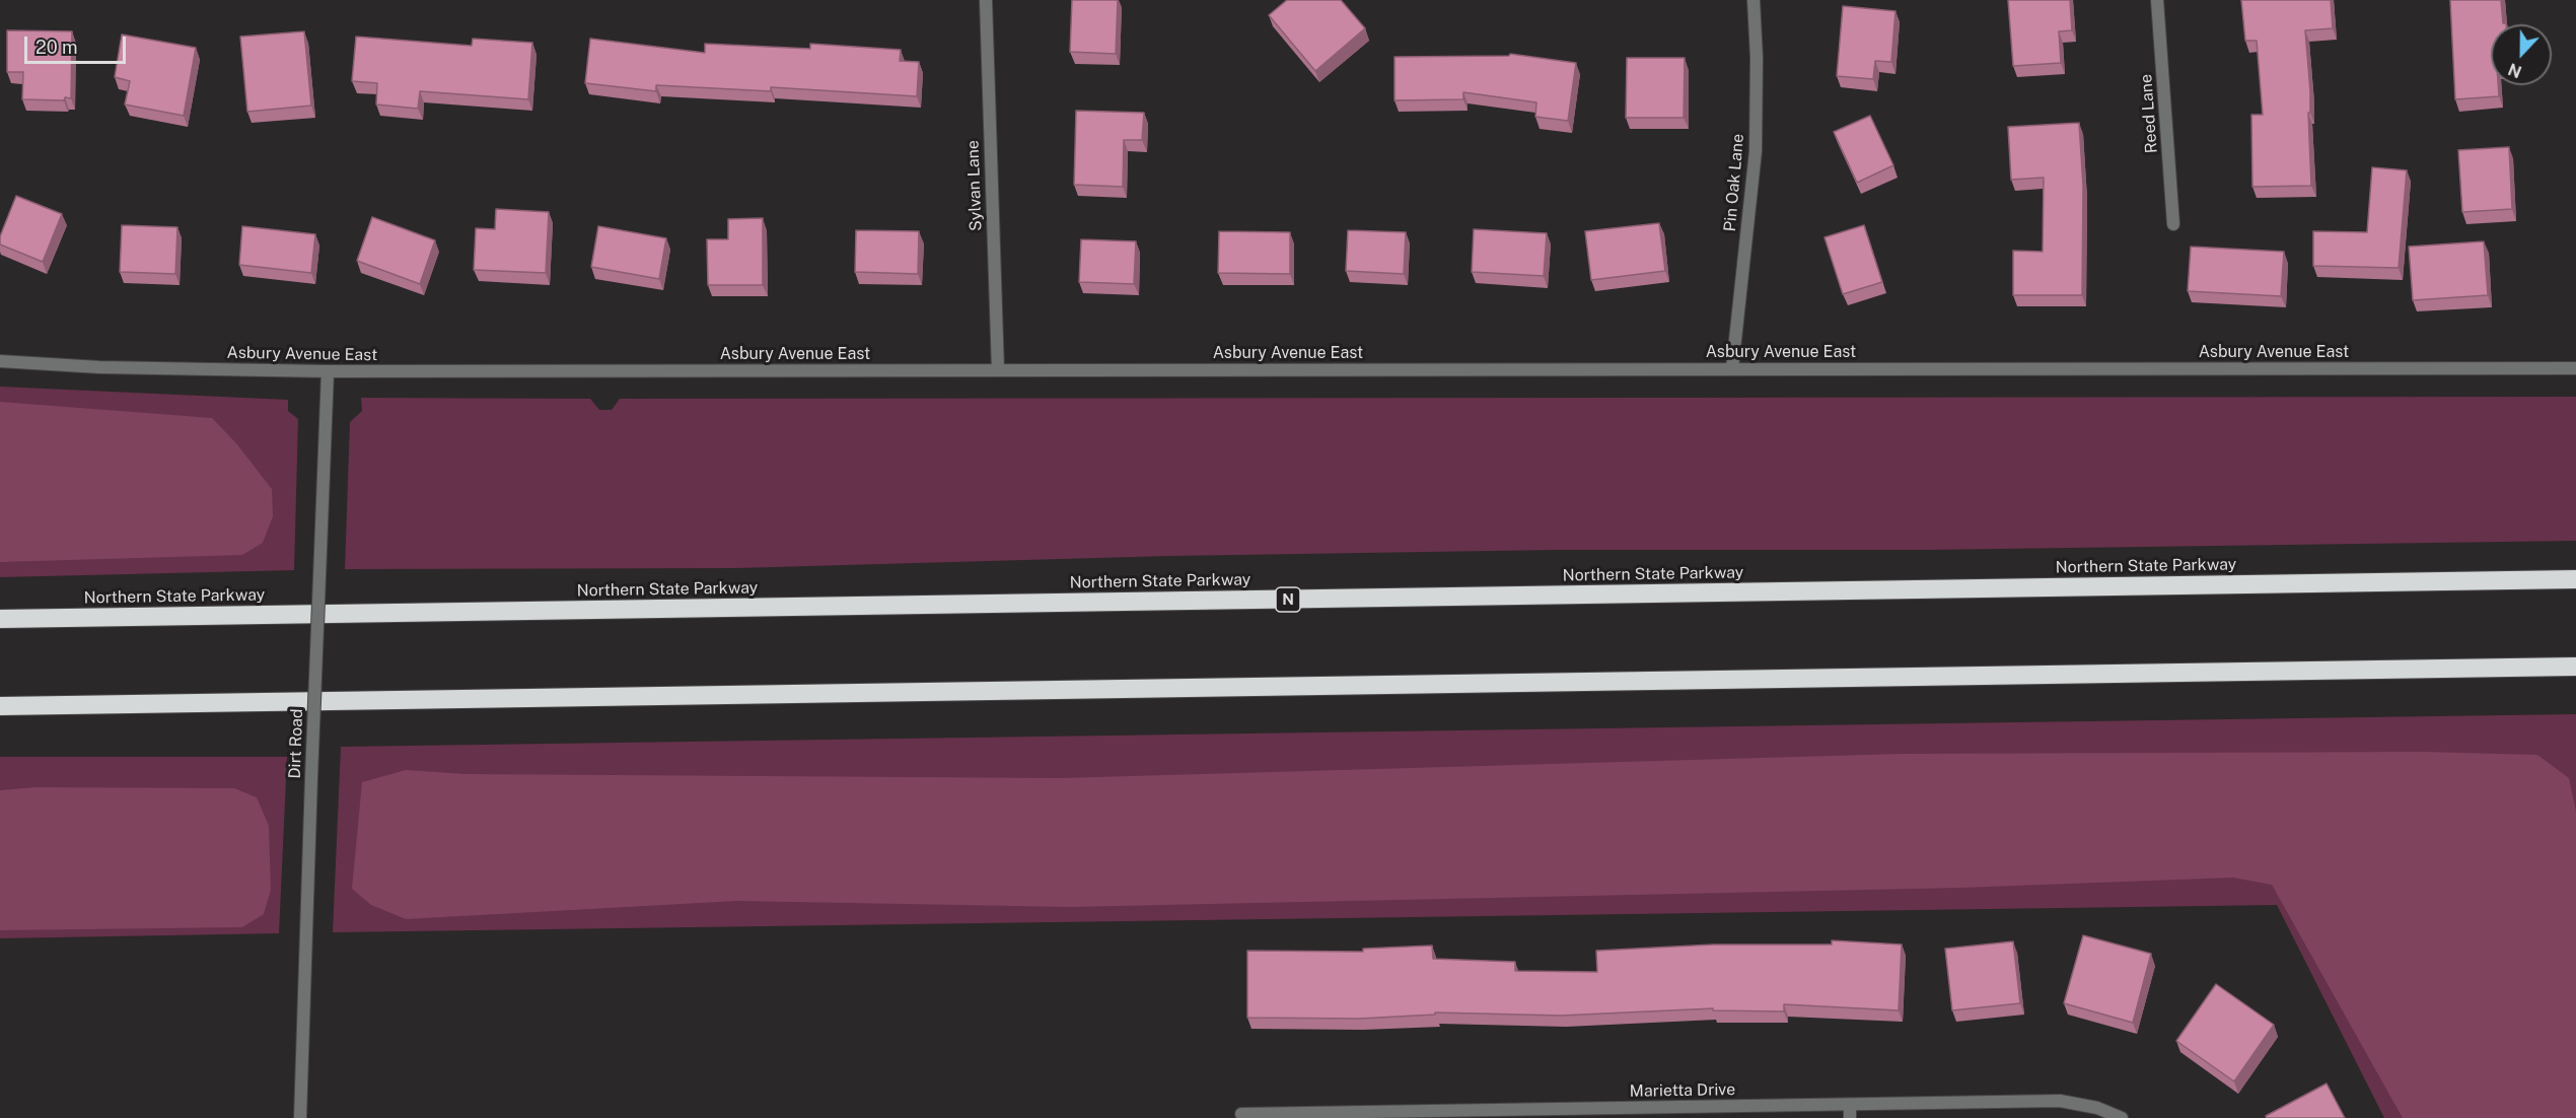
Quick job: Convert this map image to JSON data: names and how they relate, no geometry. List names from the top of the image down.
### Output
{
  "streets": {
    "highway": ["Northern State Parkway", "N"],
    "street": [
      "Reed Lane",
      "Pin Oak Lane",
      "Sylvan Lane",
      "Asbury Avenue East",
      "Dirt Road",
      "Marietta Drive"
    ]
  },
  "crossings": [
    ["Pin Oak Lane", "Asbury Avenue East"],
    ["Sylvan Lane", "Asbury Avenue East"],
    ["Asbury Avenue East", "Dirt Road"]
  ],
  "scale_bar": "20 m",
  "north": "bottom"
}
